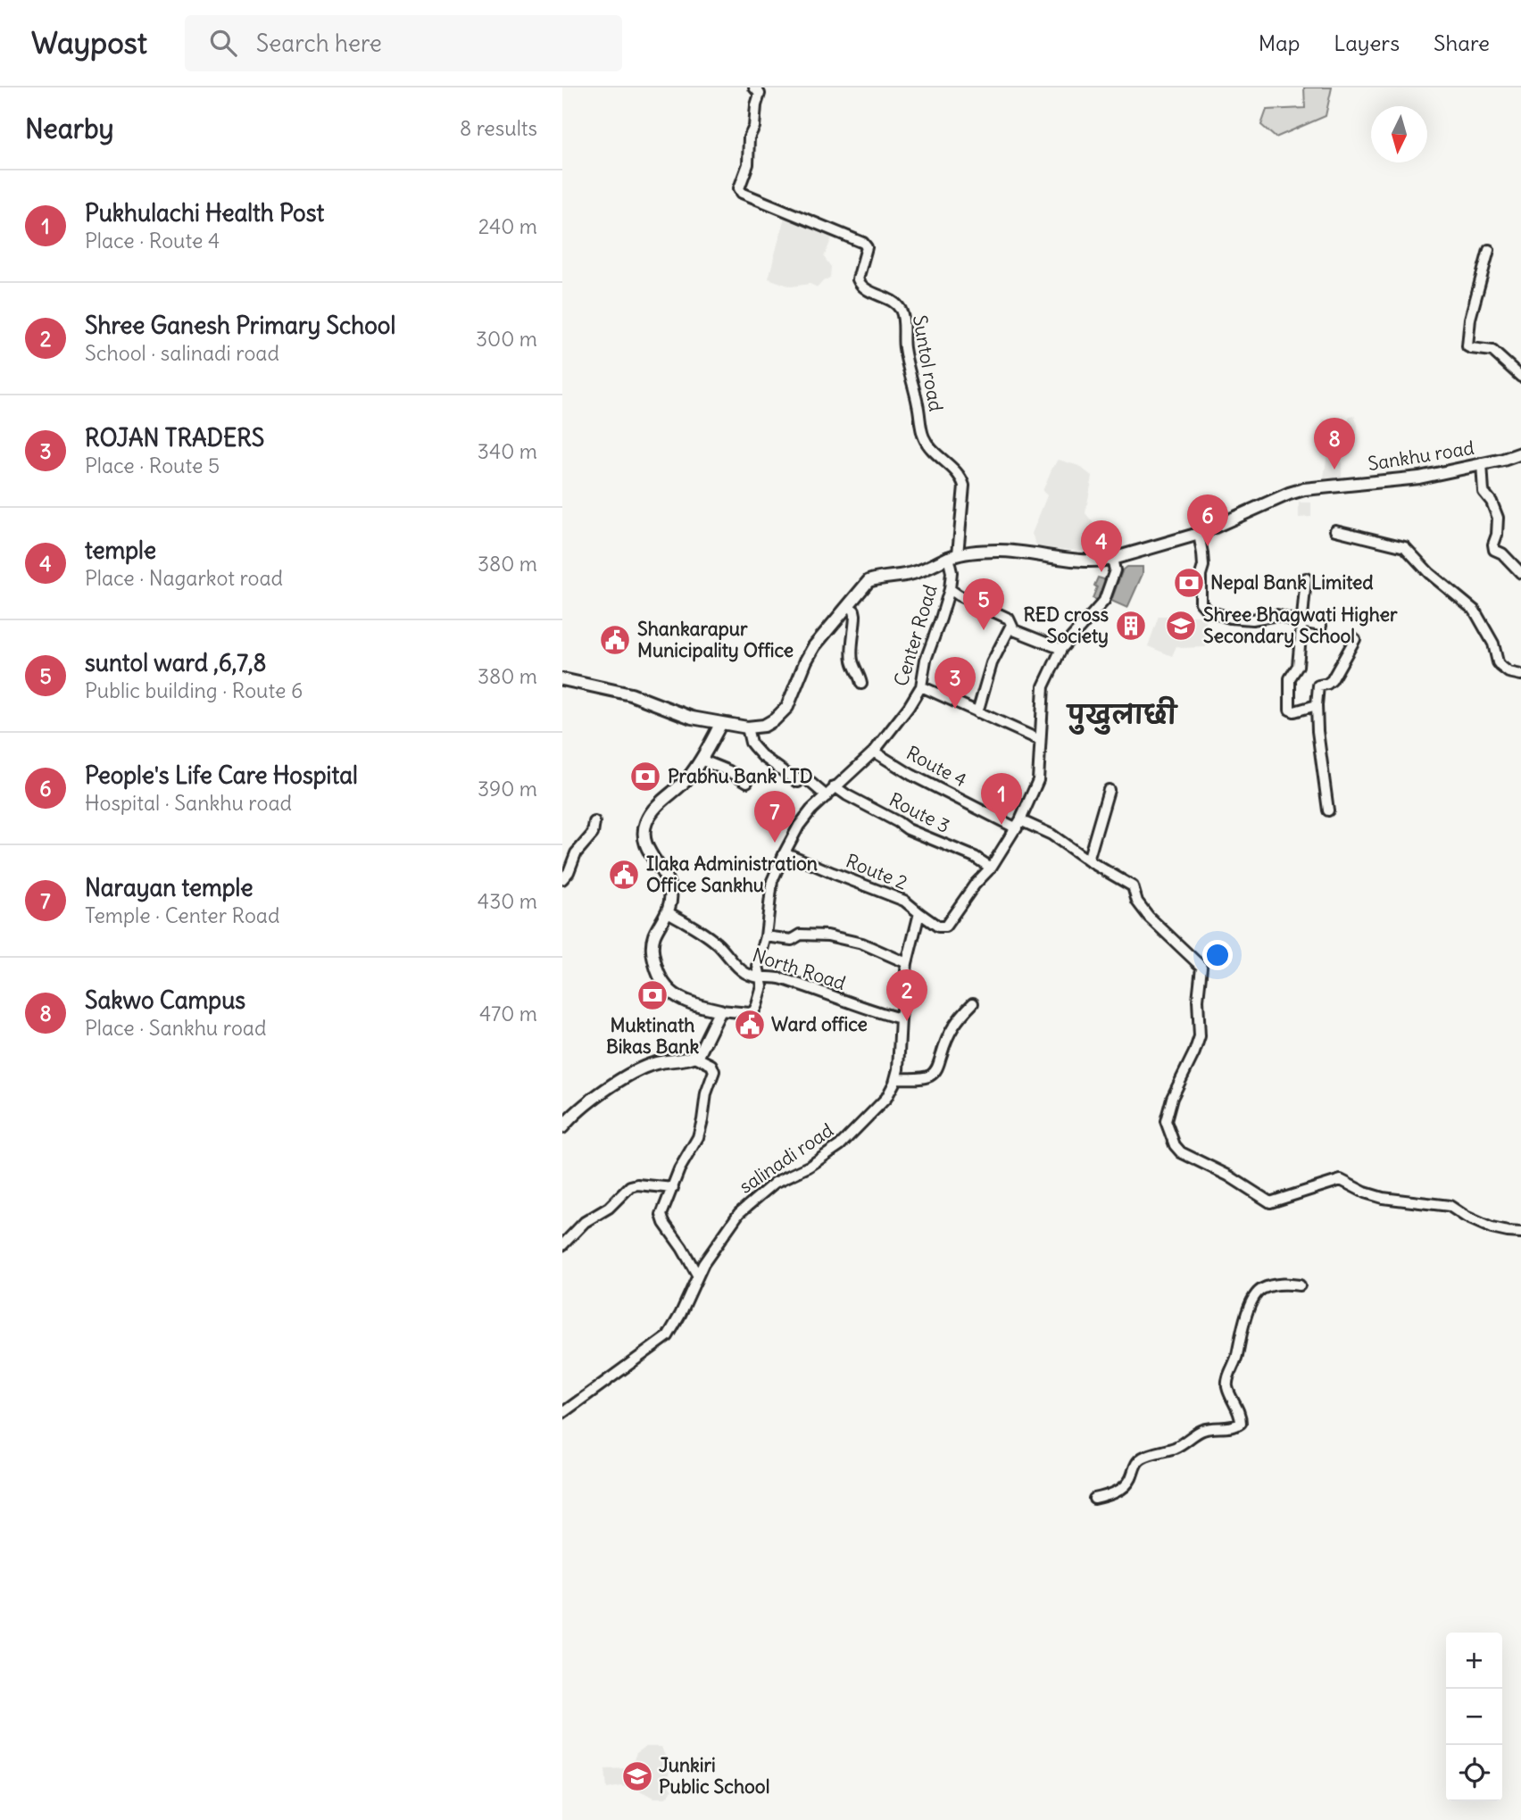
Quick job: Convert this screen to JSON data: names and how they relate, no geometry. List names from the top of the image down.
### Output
{
  "streets": {
    "main road": ["Sankhu road"],
    "street": [
      "Suntol road",
      "Center Road",
      "Route 4",
      "Route 3",
      "Route 2",
      "North Road",
      "salinadi road"
    ]
  },
  "crossings": [
    ["Suntol road", "Sankhu road"],
    ["Suntol road", "Center Road"],
    ["Sankhu road", "Center Road"],
    ["Center Road", "Route 4"],
    ["Center Road", "Route 3"],
    ["Center Road", "Route 2"],
    ["Center Road", "North Road"],
    ["Route 2", "salinadi road"],
    ["North Road", "salinadi road"]
  ],
  "districts": ["पुखुलाछी"],
  "places": {
    "bank": ["Nepal Bank Limited", "Prabhu Bank LTD", "Muktinath Bikas Bank"],
    "building": ["RED cross Society"],
    "school or university": ["Shree Bhagwati Higher Secondary School", "Junkiri Public School"],
    "public building": ["Shankarapur Municipality Office", "Ilaka Administration Office Sankhu", "Ward office"]
  },
  "north": "bottom",
  "page": {
    "header": "Waypost",
    "search": "Search here",
    "nav": ["Map", "Layers", "Share"],
    "heading": ["Nearby", "8 results"],
    "list": [
      {
        "mark": "1",
        "name": "Pukhulachi Health Post",
        "note": "Place · Route 4",
        "value": "240 m"
      },
      {
        "mark": "2",
        "name": "Shree Ganesh Primary School",
        "note": "School · salinadi road",
        "value": "300 m"
      },
      {
        "mark": "3",
        "name": "ROJAN TRADERS",
        "note": "Place · Route 5",
        "value": "340 m"
      },
      {
        "mark": "4",
        "name": "temple",
        "note": "Place · Nagarkot road",
        "value": "380 m"
      },
      {
        "mark": "5",
        "name": "suntol ward ,6,7,8",
        "note": "Public building · Route 6",
        "value": "380 m"
      },
      {
        "mark": "6",
        "name": "People's Life Care Hospital",
        "note": "Hospital · Sankhu road",
        "value": "390 m"
      },
      {
        "mark": "7",
        "name": "Narayan temple",
        "note": "Temple · Center Road",
        "value": "430 m"
      },
      {
        "mark": "8",
        "name": "Sakwo Campus",
        "note": "Place · Sankhu road",
        "value": "470 m"
      }
    ],
    "pins": [
      "8",
      "6",
      "4",
      "5",
      "3",
      "1",
      "7",
      "2"
    ],
    "map_buttons": ["+", "−"]
  }
}
